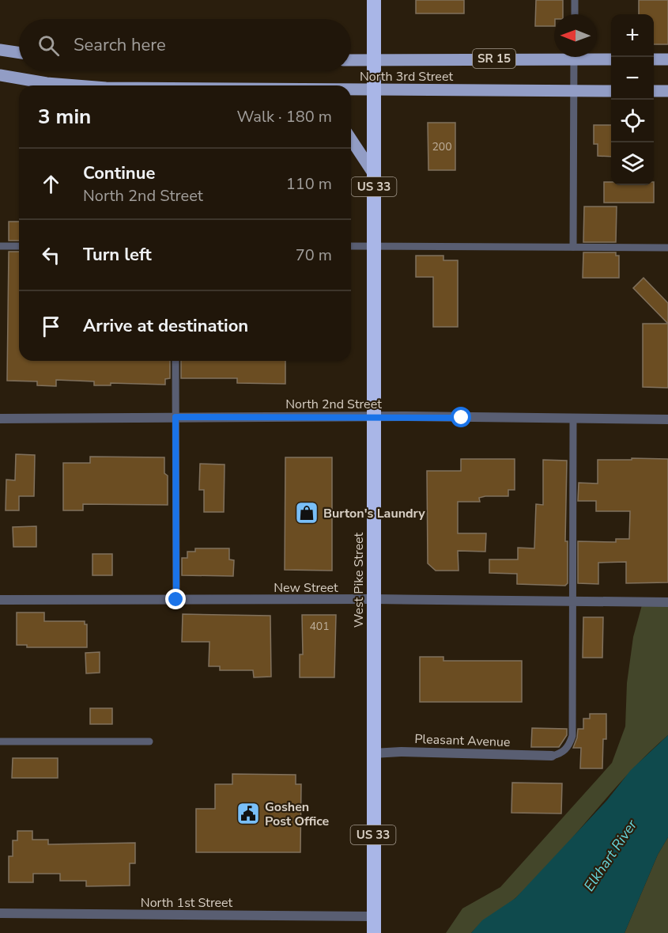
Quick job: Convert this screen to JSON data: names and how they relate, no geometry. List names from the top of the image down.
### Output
{
  "streets": {
    "highway": ["US 33", "West Pike Street"],
    "main road": ["SR 15", "North 3rd Street"],
    "street": [
      "North 2nd Street",
      "New Street",
      "Pleasant Avenue",
      "North 1st Street"
    ]
  },
  "crossings": [
    ["North 3rd Street", "West Pike Street"],
    ["North 2nd Street", "West Pike Street"],
    ["West Pike Street", "New Street"],
    ["West Pike Street", "Pleasant Avenue"],
    ["West Pike Street", "North 1st Street"]
  ],
  "water": ["Elkhart River"],
  "places": {
    "shop": ["Burton's Laundry"],
    "public building": ["Goshen Post Office"]
  },
  "house_numbers": ["200", "401"],
  "north": "left",
  "page": {
    "map_buttons": ["+", "−"],
    "search": "Search here",
    "heading": ["3 min", "Walk · 180 m"],
    "list": [
      ["Continue", "North 2nd Street", "110 m"],
      ["Turn left", "70 m"],
      "Arrive at destination"
    ]
  }
}
